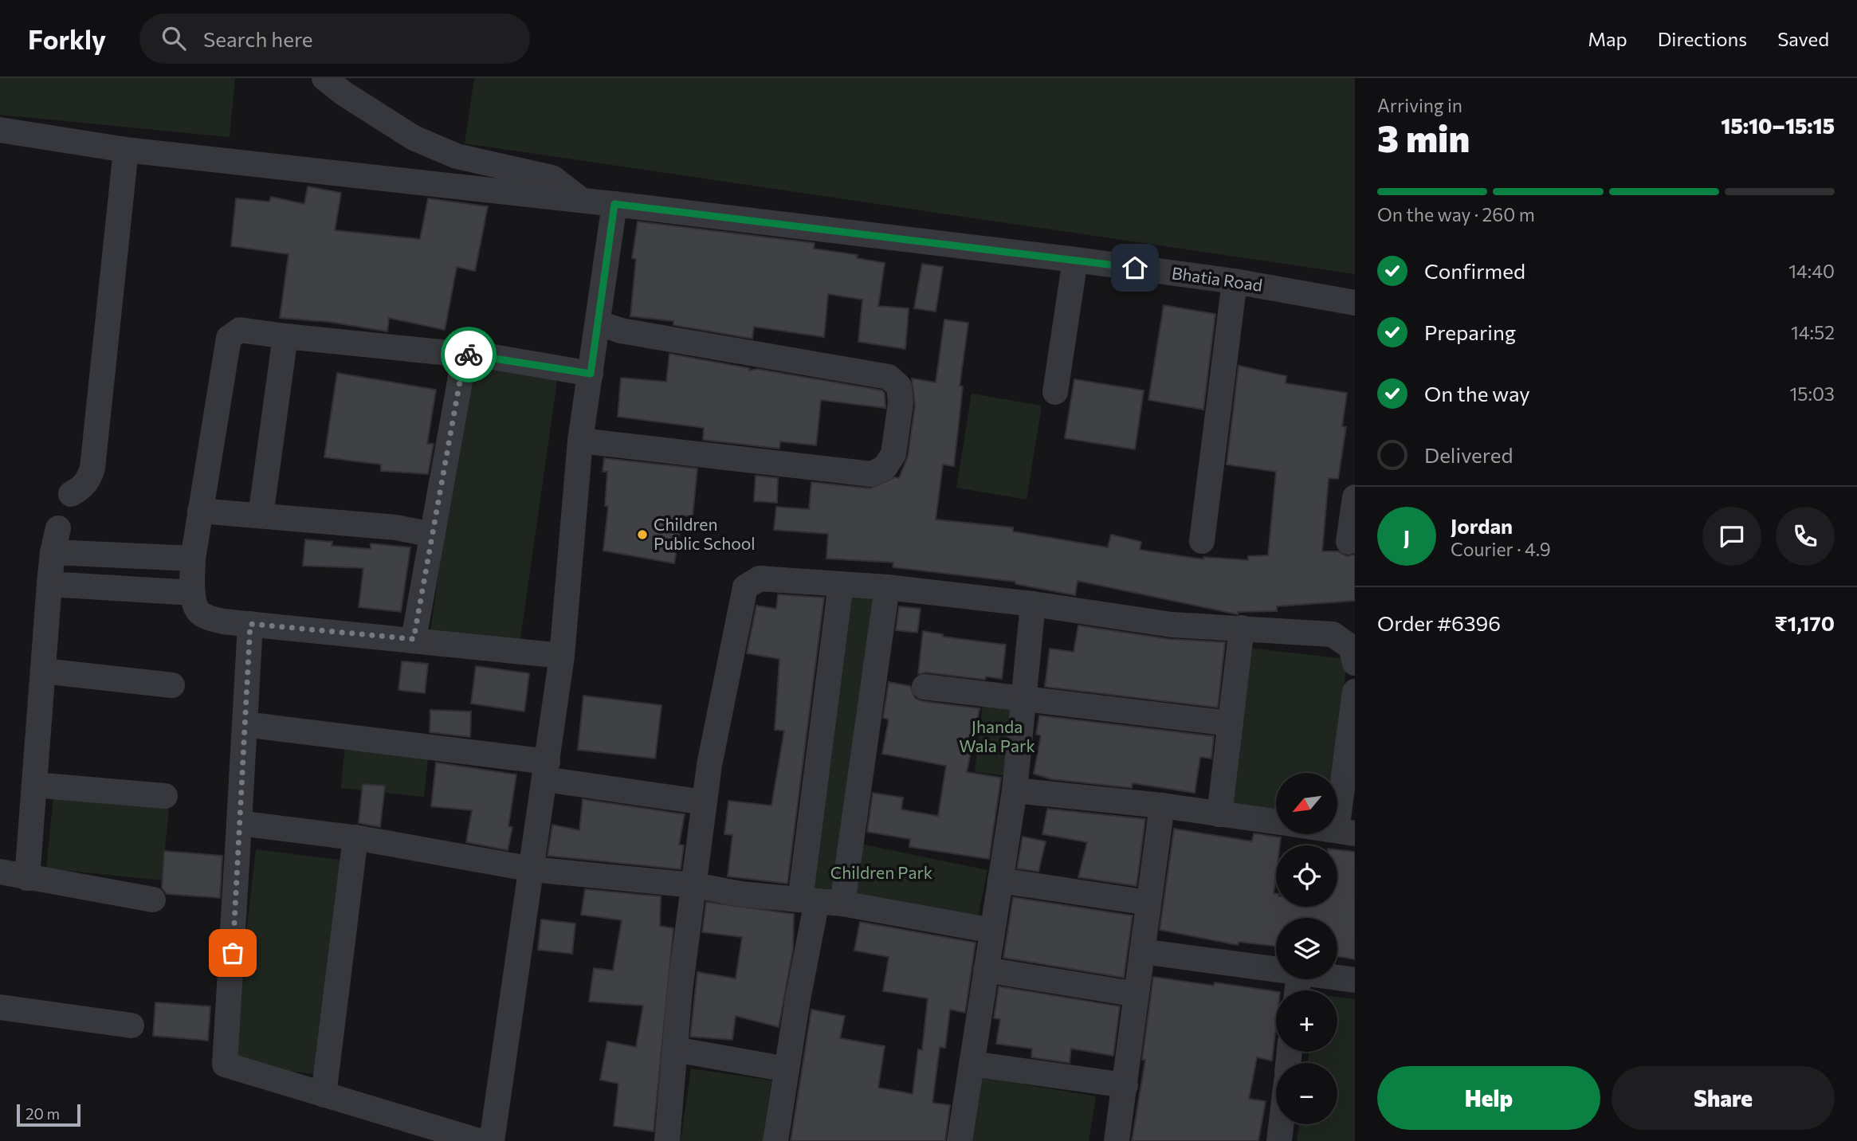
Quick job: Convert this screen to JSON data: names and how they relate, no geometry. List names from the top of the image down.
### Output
{
  "streets": {
    "street": ["Bhatia Road"]
  },
  "parks": ["Jhanda Wala Park", "Children Park"],
  "places": ["Children Public School"],
  "scale_bar": "20 m",
  "north": "bottom left",
  "page": {
    "header": "Forkly",
    "search": "Search here",
    "nav": ["Map", "Directions", "Saved"],
    "heading": ["3 min", "Arriving in", "15:10–15:15"],
    "panel": [
      "Jordan",
      "Courier · 4.9",
      "Order #6396",
      "₹1,170"
    ],
    "bar": "On the way · 260 m",
    "list": [
      ["Confirmed", "14:40"],
      ["Preparing", "14:52"],
      ["On the way", "15:03"],
      "Delivered"
    ],
    "round": "J",
    "map_buttons": ["+", "−"],
    "buttons": ["Help", "Share"],
    "scale": "20 m"
  }
}
